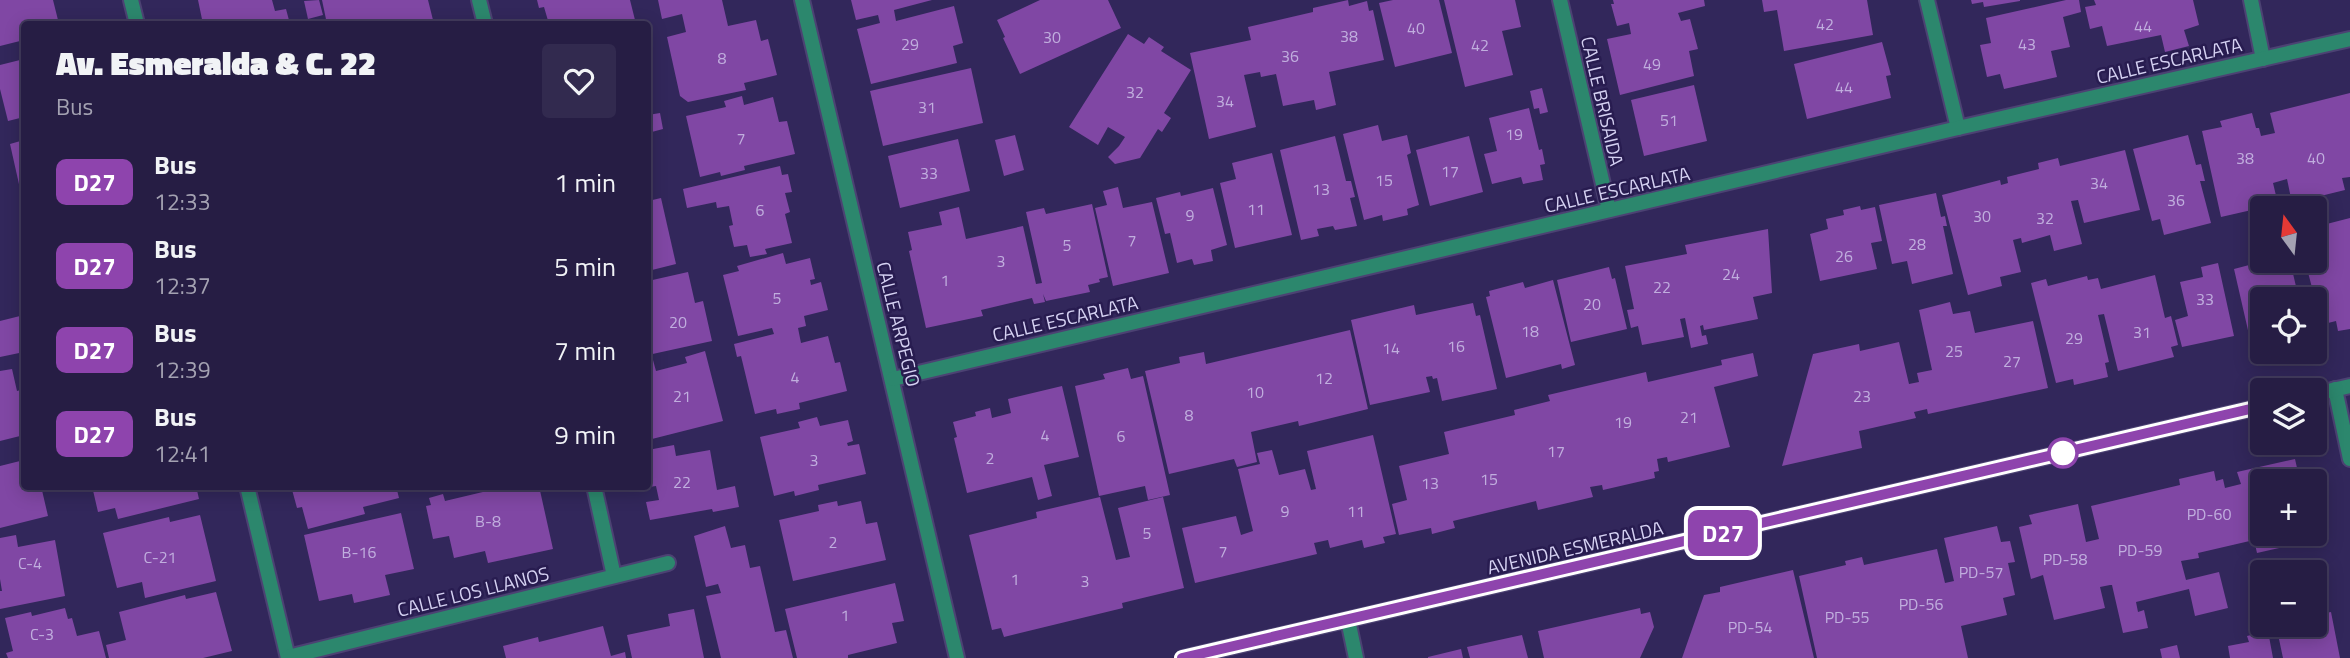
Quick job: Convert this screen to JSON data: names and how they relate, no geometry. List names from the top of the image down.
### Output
{
  "streets": {
    "street": [
      "CALLE ESCARLATA",
      "CALLE BRISAIDA",
      "CALLE ARPEGIO",
      "AVENIDA ESMERALDA",
      "CALLE LOS LLANOS"
    ]
  },
  "crossings": [
    ["CALLE ESCARLATA", "CALLE BRISAIDA"],
    ["CALLE ESCARLATA", "CALLE ARPEGIO"]
  ],
  "lines": ["bus line D27"],
  "house_numbers": [
    "42",
    "44",
    "40",
    "38",
    "30",
    "29",
    "43",
    "42",
    "36",
    "8",
    "49",
    "44",
    "32",
    "34",
    "31",
    "51",
    "19",
    "7",
    "38",
    "40",
    "17",
    "33",
    "15",
    "34",
    "13",
    "36",
    "11",
    "6",
    "9",
    "30",
    "32",
    "7",
    "28",
    "5",
    "26",
    "3",
    "24",
    "1",
    "22",
    "5",
    "33",
    "20",
    "20",
    "18",
    "31",
    "29",
    "16",
    "14",
    "25",
    "27",
    "4",
    "12",
    "10",
    "21",
    "23",
    "8",
    "21",
    "19",
    "4",
    "6",
    "17",
    "2",
    "3",
    "15",
    "22",
    "13",
    "9",
    "11",
    "PD-60",
    "B-8",
    "5",
    "2",
    "PD-59",
    "7",
    "B-16",
    "C-21",
    "PD-58",
    "C-4",
    "PD-57",
    "1",
    "3",
    "PD-56",
    "1",
    "PD-55",
    "PD-54",
    "C-3"
  ],
  "north": "top",
  "page": {
    "on_map": "D27",
    "heading": ["Av. Esmeralda & C. 22", "Bus"],
    "list": [
      {
        "mark": "D27",
        "name": "Bus",
        "note": "12:33",
        "value": "1 min"
      },
      {
        "mark": "D27",
        "name": "Bus",
        "note": "12:37",
        "value": "5 min"
      },
      {
        "mark": "D27",
        "name": "Bus",
        "note": "12:39",
        "value": "7 min"
      },
      {
        "mark": "D27",
        "name": "Bus",
        "note": "12:41",
        "value": "9 min"
      }
    ],
    "map_buttons": ["+", "−"]
  }
}
